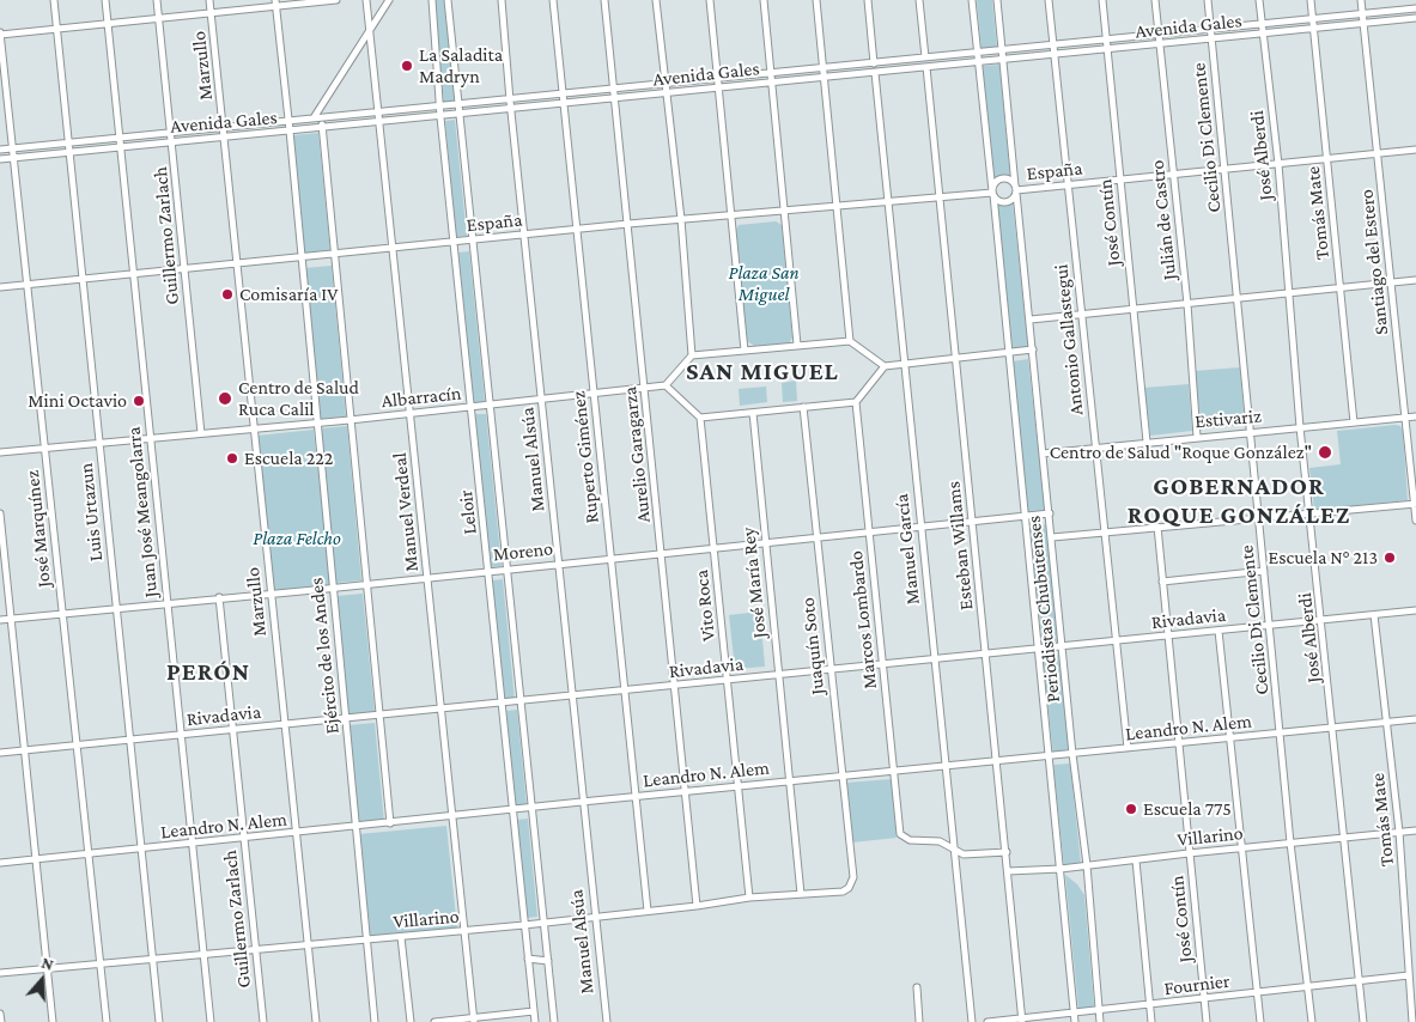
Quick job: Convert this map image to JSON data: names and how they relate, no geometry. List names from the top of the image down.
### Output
{
  "streets": {
    "street": [
      "Avenida Gales",
      "Marzullo",
      "Cecilio Di Clemente",
      "José Alberdi",
      "España",
      "Tomás Mate",
      "Julián de Castro",
      "José Contín",
      "Guillermo Zarlach",
      "Santiago del Estero",
      "Antonio Gallastegui",
      "Albarracín",
      "Estivariz",
      "Aurelio Garagarza",
      "Ruperto Giménez",
      "Manuel Alsúa",
      "Luis Urtazun",
      "Juan José Meangolarra",
      "Manuel Verdeal",
      "Leloir",
      "José Marquínez",
      "Esteban Willams",
      "Manuel García",
      "Moreno",
      "José María Rey",
      "Vito Roca",
      "Periodistas Chubutenses",
      "Rivadavia",
      "Marcos Lombardo",
      "Juaquín Soto",
      "Ejército de los Andes",
      "Leandro N. Alem",
      "Villarino",
      "Fournier"
    ]
  },
  "crossings": [
    ["Avenida Gales", "Marzullo"],
    ["Avenida Gales", "Cecilio Di Clemente"],
    ["Avenida Gales", "José Alberdi"],
    ["Avenida Gales", "Tomás Mate"],
    ["Avenida Gales", "Julián de Castro"],
    ["Avenida Gales", "José Contín"],
    ["Avenida Gales", "Guillermo Zarlach"],
    ["Avenida Gales", "Santiago del Estero"],
    ["Avenida Gales", "Antonio Gallastegui"],
    ["Avenida Gales", "Aurelio Garagarza"],
    ["Avenida Gales", "Ruperto Giménez"],
    ["Avenida Gales", "Manuel Alsúa"],
    ["Avenida Gales", "Luis Urtazun"],
    ["Avenida Gales", "Juan José Meangolarra"],
    ["Avenida Gales", "Manuel Verdeal"],
    ["Avenida Gales", "Leloir"],
    ["Avenida Gales", "José Marquínez"],
    ["Avenida Gales", "Esteban Willams"],
    ["Avenida Gales", "Manuel García"],
    ["Avenida Gales", "Periodistas Chubutenses"],
    ["Avenida Gales", "Ejército de los Andes"],
    ["Marzullo", "España"],
    ["Marzullo", "Albarracín"],
    ["Marzullo", "Moreno"],
    ["Marzullo", "Rivadavia"],
    ["Marzullo", "Leandro N. Alem"],
    ["Marzullo", "Villarino"],
    ["Cecilio Di Clemente", "España"],
    ["Cecilio Di Clemente", "Estivariz"],
    ["Cecilio Di Clemente", "Rivadavia"],
    ["Cecilio Di Clemente", "Leandro N. Alem"],
    ["Cecilio Di Clemente", "Villarino"],
    ["Cecilio Di Clemente", "Fournier"],
    ["José Alberdi", "España"],
    ["José Alberdi", "Estivariz"],
    ["José Alberdi", "Rivadavia"],
    ["José Alberdi", "Leandro N. Alem"],
    ["José Alberdi", "Villarino"],
    ["José Alberdi", "Fournier"],
    ["España", "Tomás Mate"],
    ["España", "Julián de Castro"],
    ["España", "José Contín"],
    ["España", "Guillermo Zarlach"],
    ["España", "Santiago del Estero"],
    ["España", "Antonio Gallastegui"],
    ["España", "Aurelio Garagarza"],
    ["España", "Ruperto Giménez"],
    ["España", "Manuel Alsúa"],
    ["España", "Luis Urtazun"],
    ["España", "Juan José Meangolarra"],
    ["España", "Manuel Verdeal"],
    ["España", "Leloir"],
    ["España", "José Marquínez"],
    ["España", "Esteban Willams"],
    ["España", "Manuel García"],
    ["España", "Periodistas Chubutenses"],
    ["España", "Ejército de los Andes"],
    ["Tomás Mate", "Estivariz"],
    ["Tomás Mate", "Rivadavia"],
    ["Tomás Mate", "Leandro N. Alem"],
    ["Tomás Mate", "Villarino"],
    ["Tomás Mate", "Fournier"],
    ["Julián de Castro", "Estivariz"],
    ["José Contín", "Estivariz"],
    ["José Contín", "Rivadavia"],
    ["José Contín", "Leandro N. Alem"],
    ["José Contín", "Villarino"],
    ["José Contín", "Fournier"],
    ["Guillermo Zarlach", "Albarracín"],
    ["Guillermo Zarlach", "Moreno"],
    ["Guillermo Zarlach", "Rivadavia"],
    ["Guillermo Zarlach", "Leandro N. Alem"],
    ["Guillermo Zarlach", "Villarino"],
    ["Santiago del Estero", "Estivariz"],
    ["Antonio Gallastegui", "Estivariz"],
    ["Antonio Gallastegui", "Rivadavia"],
    ["Antonio Gallastegui", "Leandro N. Alem"],
    ["Albarracín", "Aurelio Garagarza"],
    ["Albarracín", "Ruperto Giménez"],
    ["Albarracín", "Manuel Alsúa"],
    ["Albarracín", "Luis Urtazun"],
    ["Albarracín", "Juan José Meangolarra"],
    ["Albarracín", "Manuel Verdeal"],
    ["Albarracín", "Leloir"],
    ["Albarracín", "José Marquínez"],
    ["Albarracín", "Ejército de los Andes"],
    ["Estivariz", "Periodistas Chubutenses"],
    ["Aurelio Garagarza", "Moreno"],
    ["Aurelio Garagarza", "Rivadavia"],
    ["Aurelio Garagarza", "Leandro N. Alem"],
    ["Aurelio Garagarza", "Villarino"],
    ["Ruperto Giménez", "Moreno"],
    ["Ruperto Giménez", "Rivadavia"],
    ["Ruperto Giménez", "Leandro N. Alem"],
    ["Ruperto Giménez", "Villarino"],
    ["Manuel Alsúa", "Moreno"],
    ["Manuel Alsúa", "Rivadavia"],
    ["Manuel Alsúa", "Leandro N. Alem"],
    ["Manuel Alsúa", "Villarino"],
    ["Luis Urtazun", "Moreno"],
    ["Luis Urtazun", "Rivadavia"],
    ["Luis Urtazun", "Leandro N. Alem"],
    ["Luis Urtazun", "Villarino"],
    ["Juan José Meangolarra", "Moreno"],
    ["Juan José Meangolarra", "Rivadavia"],
    ["Juan José Meangolarra", "Leandro N. Alem"],
    ["Juan José Meangolarra", "Villarino"],
    ["Manuel Verdeal", "Moreno"],
    ["Manuel Verdeal", "Rivadavia"],
    ["Manuel Verdeal", "Leandro N. Alem"],
    ["Manuel Verdeal", "Villarino"],
    ["Leloir", "Moreno"],
    ["Leloir", "Rivadavia"],
    ["Leloir", "Leandro N. Alem"],
    ["Leloir", "Villarino"],
    ["José Marquínez", "Moreno"],
    ["José Marquínez", "Rivadavia"],
    ["José Marquínez", "Leandro N. Alem"],
    ["José Marquínez", "Villarino"],
    ["Esteban Willams", "Moreno"],
    ["Esteban Willams", "Rivadavia"],
    ["Esteban Willams", "Leandro N. Alem"],
    ["Esteban Willams", "Villarino"],
    ["Esteban Willams", "Fournier"],
    ["Manuel García", "Moreno"],
    ["Manuel García", "Rivadavia"],
    ["Manuel García", "Marcos Lombardo"],
    ["Manuel García", "Leandro N. Alem"],
    ["Moreno", "José María Rey"],
    ["Moreno", "Vito Roca"],
    ["Moreno", "Periodistas Chubutenses"],
    ["Moreno", "Marcos Lombardo"],
    ["Moreno", "Juaquín Soto"],
    ["Moreno", "Ejército de los Andes"],
    ["José María Rey", "Rivadavia"],
    ["José María Rey", "Leandro N. Alem"],
    ["José María Rey", "Villarino"],
    ["Vito Roca", "Rivadavia"],
    ["Vito Roca", "Leandro N. Alem"],
    ["Vito Roca", "Villarino"],
    ["Periodistas Chubutenses", "Rivadavia"],
    ["Periodistas Chubutenses", "Leandro N. Alem"],
    ["Periodistas Chubutenses", "Villarino"],
    ["Periodistas Chubutenses", "Fournier"],
    ["Rivadavia", "Marcos Lombardo"],
    ["Rivadavia", "Juaquín Soto"],
    ["Rivadavia", "Ejército de los Andes"],
    ["Marcos Lombardo", "Leandro N. Alem"],
    ["Juaquín Soto", "Leandro N. Alem"],
    ["Juaquín Soto", "Villarino"],
    ["Ejército de los Andes", "Leandro N. Alem"],
    ["Ejército de los Andes", "Villarino"]
  ],
  "districts": ["SAN MIGUEL", "GOBERNADOR ROQUE GONZÁLEZ", "PERÓN"],
  "parks": ["Plaza San Miguel", "Plaza Felcho"],
  "places": [
    "La Saladita Madryn",
    "Comisaría IV",
    "Centro de Salud Ruca Calil",
    "Mini Octavio",
    "Centro de Salud \"Roque González\"",
    "Escuela 222",
    "Escuela N° 213",
    "Escuela 775"
  ],
  "north": "top"
}
